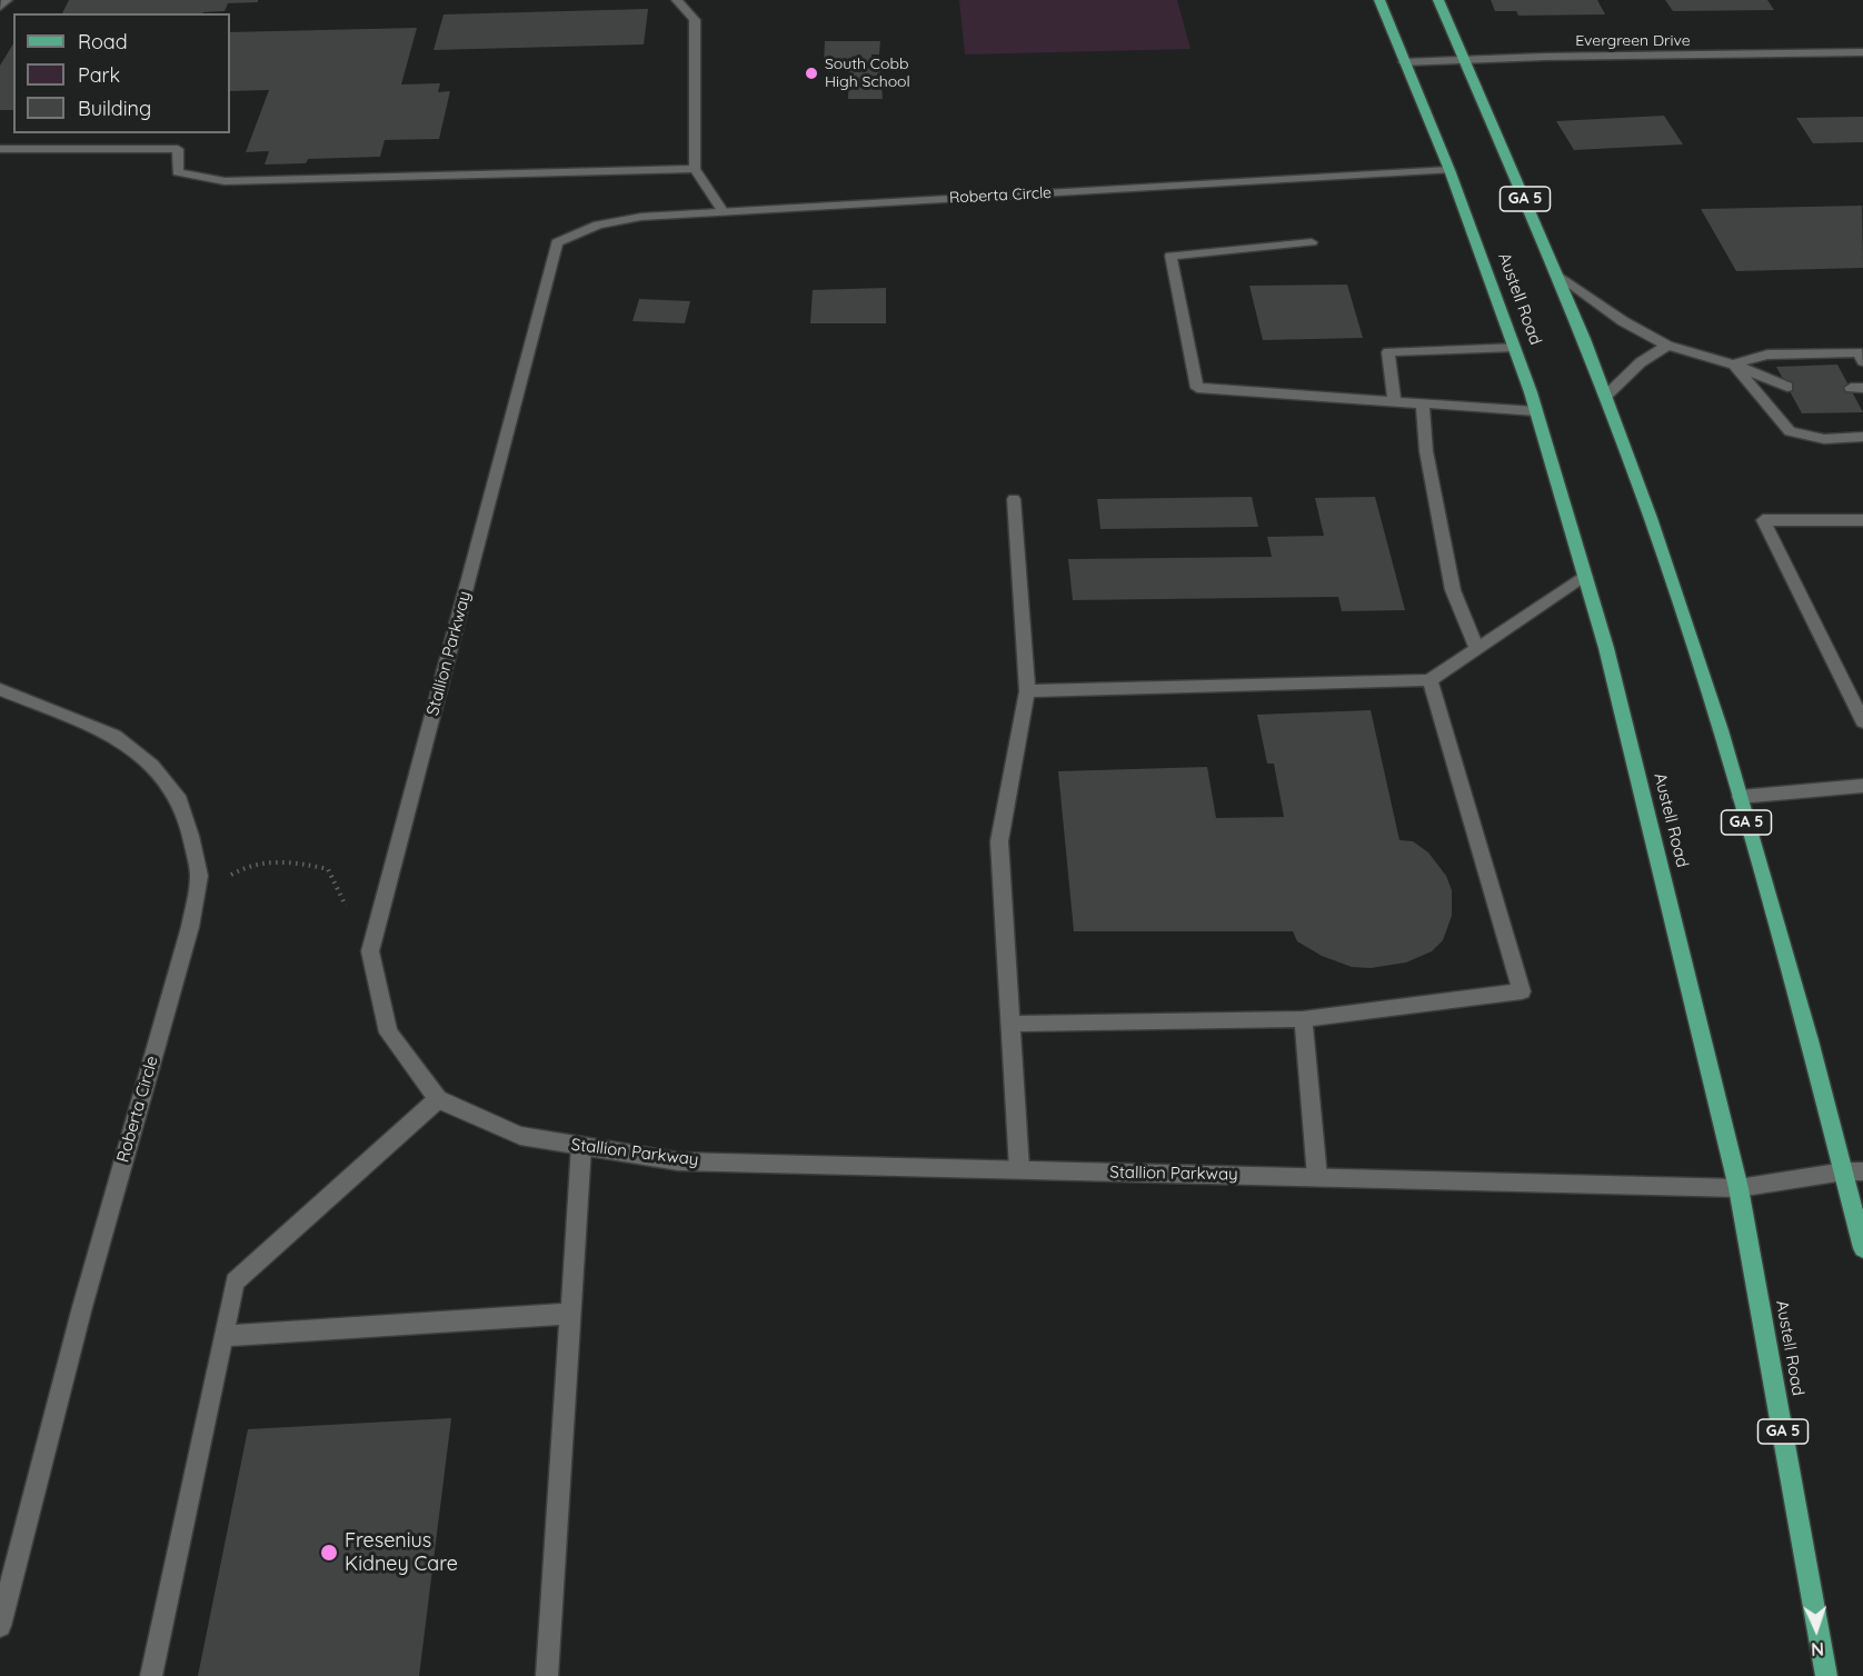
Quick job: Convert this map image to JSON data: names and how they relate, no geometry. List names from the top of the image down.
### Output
{
  "streets": {
    "main road": ["GA 5", "Austell Road"],
    "street": ["Evergreen Drive", "Roberta Circle", "Stallion Parkway"]
  },
  "crossings": [
    ["Evergreen Drive", "GA 5"],
    ["Evergreen Drive", "Austell Road"],
    ["Roberta Circle", "Austell Road"],
    ["Roberta Circle", "Stallion Parkway"],
    ["GA 5", "Stallion Parkway"],
    ["Austell Road", "Stallion Parkway"]
  ],
  "places": ["South Cobb High School", "Fresenius Kidney Care"],
  "legend": ["Road", "Park", "Building"],
  "north": "bottom"
}
